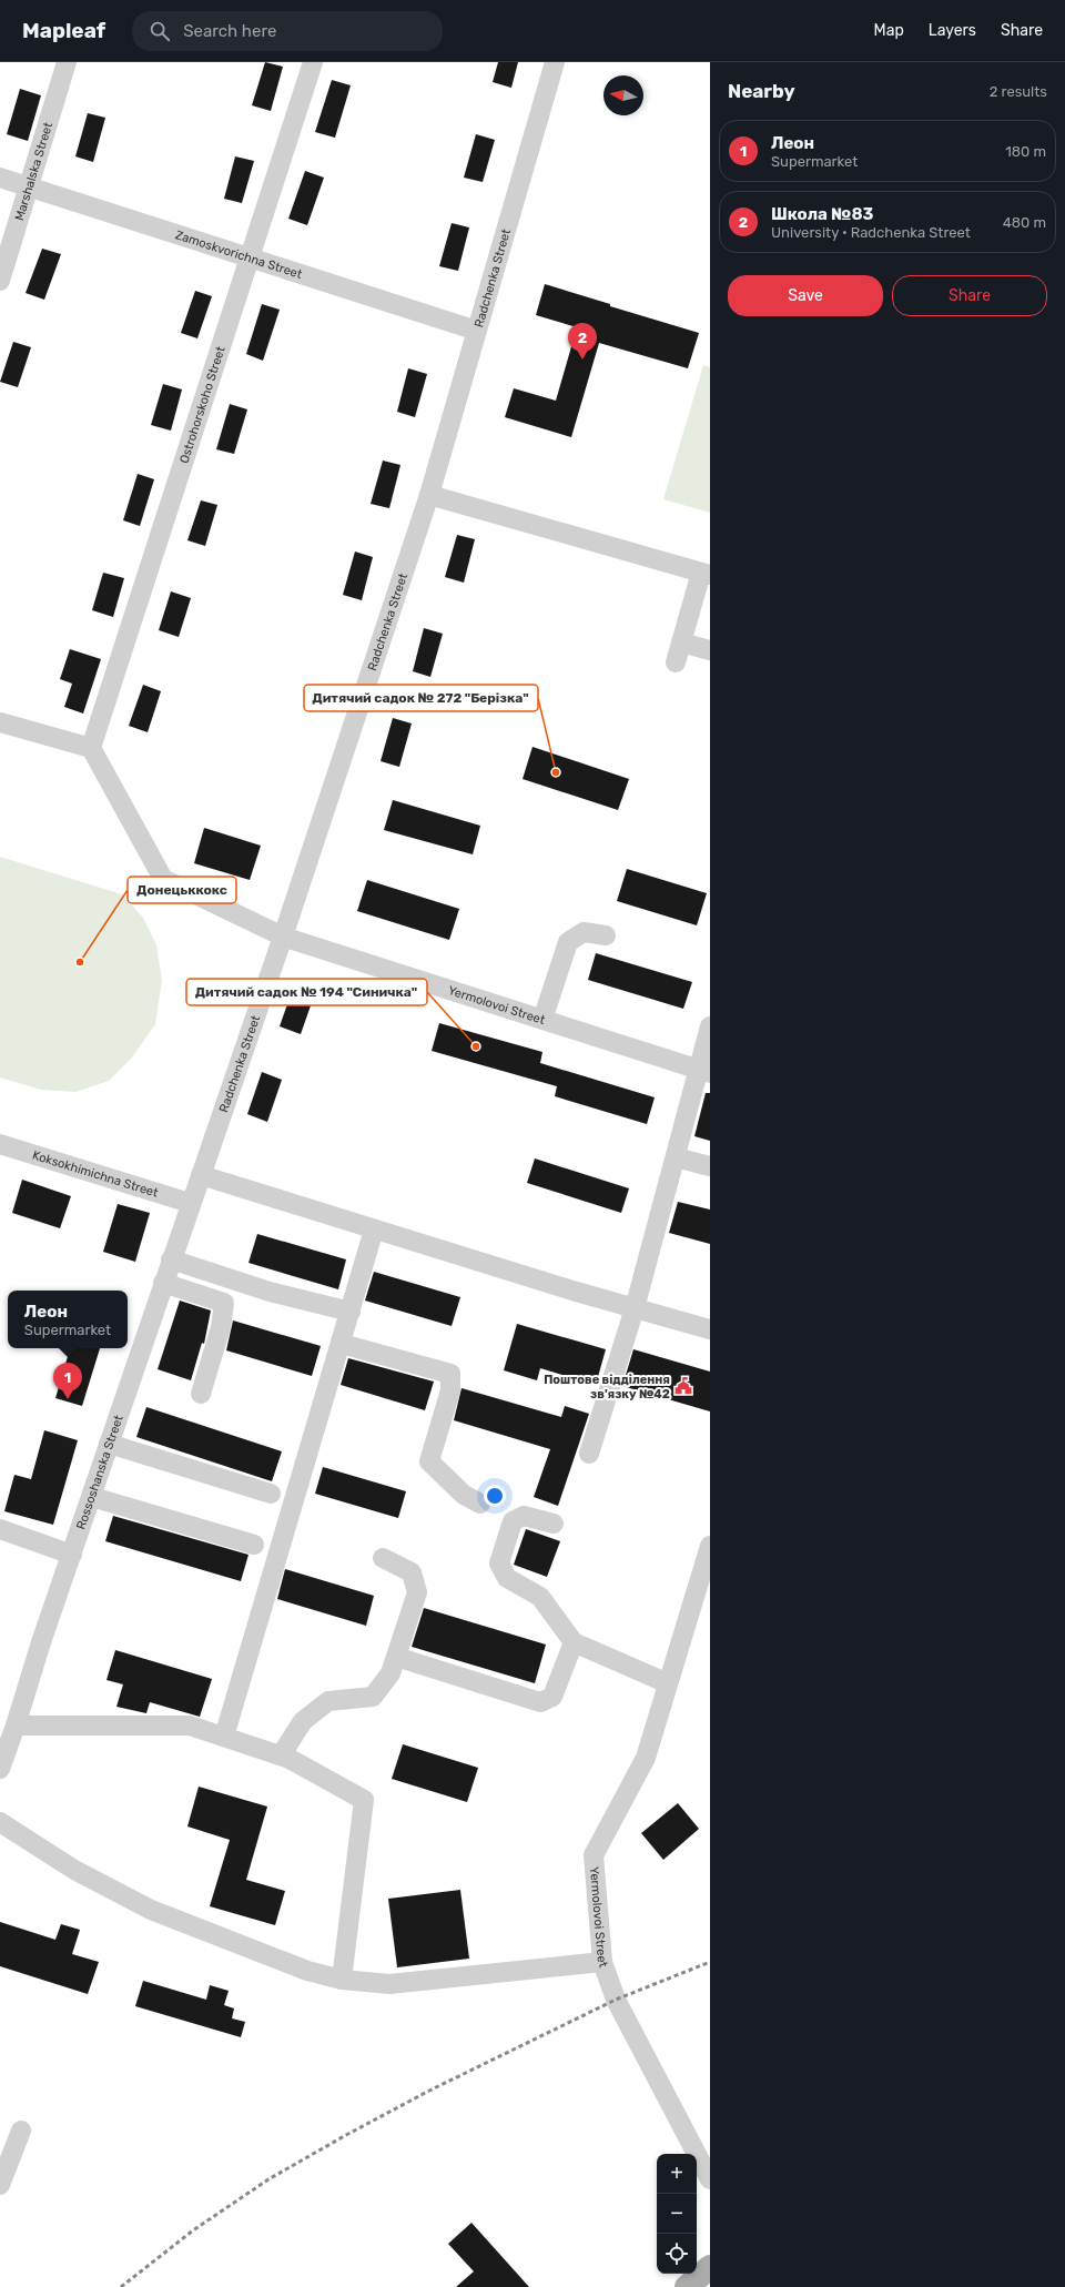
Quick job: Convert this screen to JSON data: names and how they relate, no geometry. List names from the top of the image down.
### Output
{
  "streets": {
    "street": [
      "Marshalska Street",
      "Zamoskvorichna Street",
      "Radchenka Street",
      "Ostrohorskoho Street",
      "Yermolovoi Street",
      "Koksokhimichna Street",
      "Rossoshanska Street"
    ]
  },
  "crossings": [
    ["Marshalska Street", "Zamoskvorichna Street"],
    ["Zamoskvorichna Street", "Radchenka Street"],
    ["Zamoskvorichna Street", "Ostrohorskoho Street"],
    ["Radchenka Street", "Yermolovoi Street"],
    ["Radchenka Street", "Rossoshanska Street"],
    ["Ostrohorskoho Street", "Yermolovoi Street"],
    ["Koksokhimichna Street", "Rossoshanska Street"]
  ],
  "places": {
    "other": ["Дитячий садок № 272 \"Берізка\"", "Донецьккокс", "Дитячий садок № 194 \"Синичка\""],
    "public building": ["Поштове відділення зв'язку №42"]
  },
  "north": "left",
  "page": {
    "header": "Mapleaf",
    "search": "Search here",
    "nav": ["Map", "Layers", "Share"],
    "heading": ["Nearby", "2 results"],
    "list": [
      {
        "mark": "1",
        "name": "Леон",
        "note": "Supermarket",
        "value": "180 m"
      },
      {
        "mark": "2",
        "name": "Школа №83",
        "note": "University · Radchenka Street",
        "value": "480 m"
      }
    ],
    "buttons": ["Save", "Share"],
    "pins": ["2", "1"],
    "popup": ["Леон", "Supermarket"],
    "map_buttons": ["+", "−"]
  }
}
